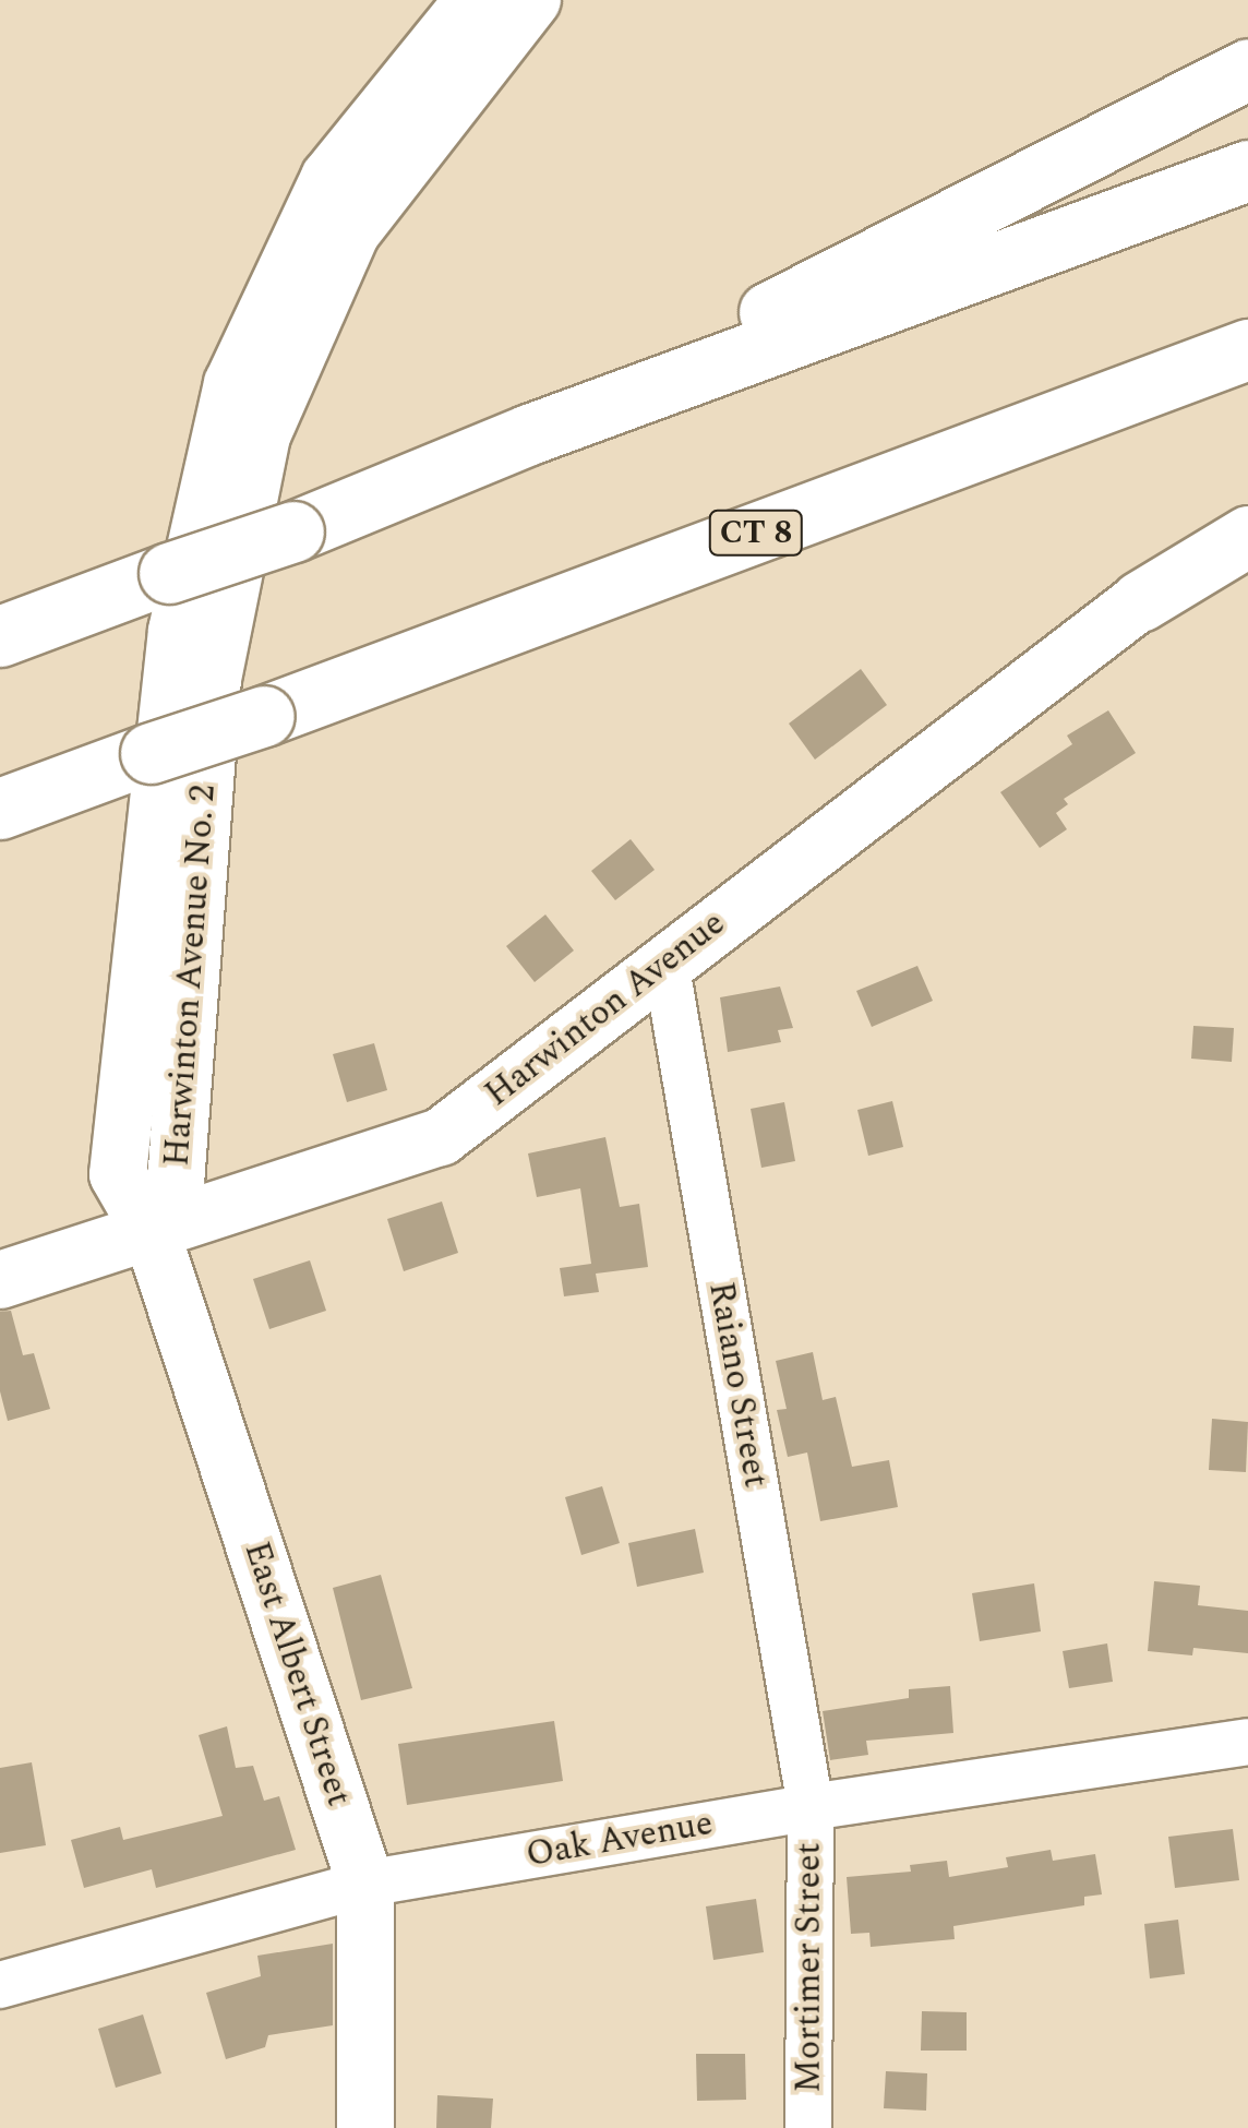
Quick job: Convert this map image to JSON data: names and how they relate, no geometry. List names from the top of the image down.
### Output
{
  "streets": {
    "highway": ["CT 8"],
    "main road": ["Harwinton Avenue No. 2", "Harwinton Avenue", "East Albert Street"],
    "street": ["Raiano Street", "Oak Avenue", "Mortimer Street"]
  },
  "crossings": [
    ["Harwinton Avenue No. 2", "Harwinton Avenue"],
    ["Harwinton Avenue No. 2", "East Albert Street"],
    ["Harwinton Avenue", "Raiano Street"],
    ["Harwinton Avenue", "East Albert Street"],
    ["Raiano Street", "Oak Avenue"],
    ["Raiano Street", "Mortimer Street"],
    ["East Albert Street", "Oak Avenue"],
    ["Oak Avenue", "Mortimer Street"]
  ]
}
